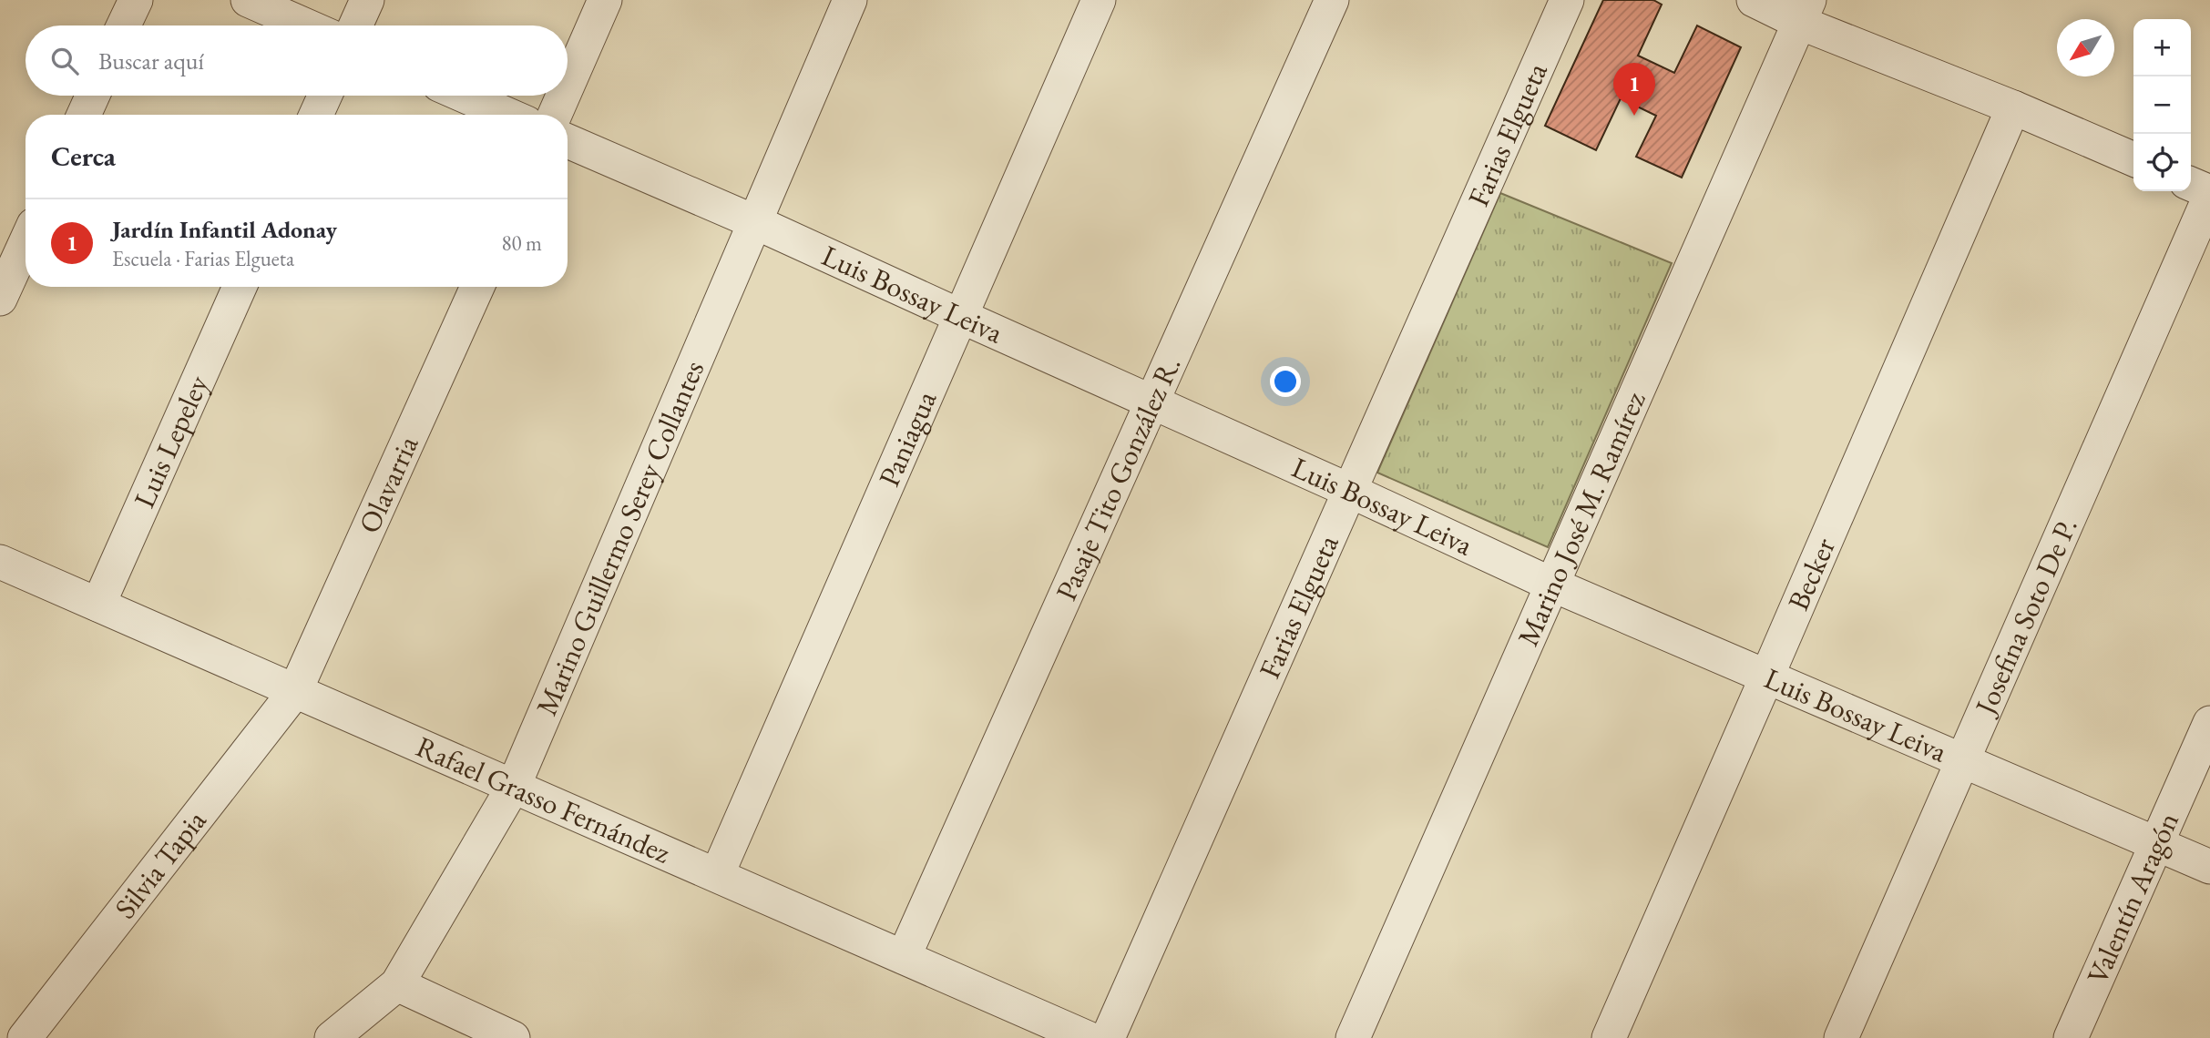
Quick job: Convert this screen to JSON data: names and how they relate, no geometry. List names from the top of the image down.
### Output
{
  "streets": {
    "street": [
      "Farias Elgueta",
      "Luis Bossay Leiva",
      "Paniagua",
      "Luis Lepeley",
      "Pasaje Tito González R.",
      "Olavarria",
      "Marino José M. Ramírez",
      "Marino Guillermo Serey Collantes",
      "Becker",
      "Josefina Soto De P.",
      "Rafael Grasso Fernández",
      "Silvia Tapia",
      "Valentín Aragón"
    ]
  },
  "crossings": [
    ["Farias Elgueta", "Luis Bossay Leiva"],
    ["Luis Bossay Leiva", "Paniagua"],
    ["Luis Bossay Leiva", "Pasaje Tito González R."],
    ["Luis Bossay Leiva", "Marino José M. Ramírez"],
    ["Luis Bossay Leiva", "Marino Guillermo Serey Collantes"],
    ["Luis Bossay Leiva", "Becker"],
    ["Luis Bossay Leiva", "Josefina Soto De P."],
    ["Luis Bossay Leiva", "Valentín Aragón"],
    ["Paniagua", "Rafael Grasso Fernández"],
    ["Luis Lepeley", "Rafael Grasso Fernández"],
    ["Pasaje Tito González R.", "Rafael Grasso Fernández"],
    ["Olavarria", "Rafael Grasso Fernández"],
    ["Olavarria", "Silvia Tapia"],
    ["Marino Guillermo Serey Collantes", "Rafael Grasso Fernández"],
    ["Rafael Grasso Fernández", "Silvia Tapia"]
  ],
  "north": "bottom left",
  "page": {
    "map_buttons": ["+", "−"],
    "search": "Buscar aquí",
    "pins": "1",
    "heading": "Cerca",
    "list": [
      {
        "mark": "1",
        "name": "Jardín Infantil Adonay",
        "note": "Escuela · Farias Elgueta",
        "value": "80 m"
      }
    ]
  }
}
